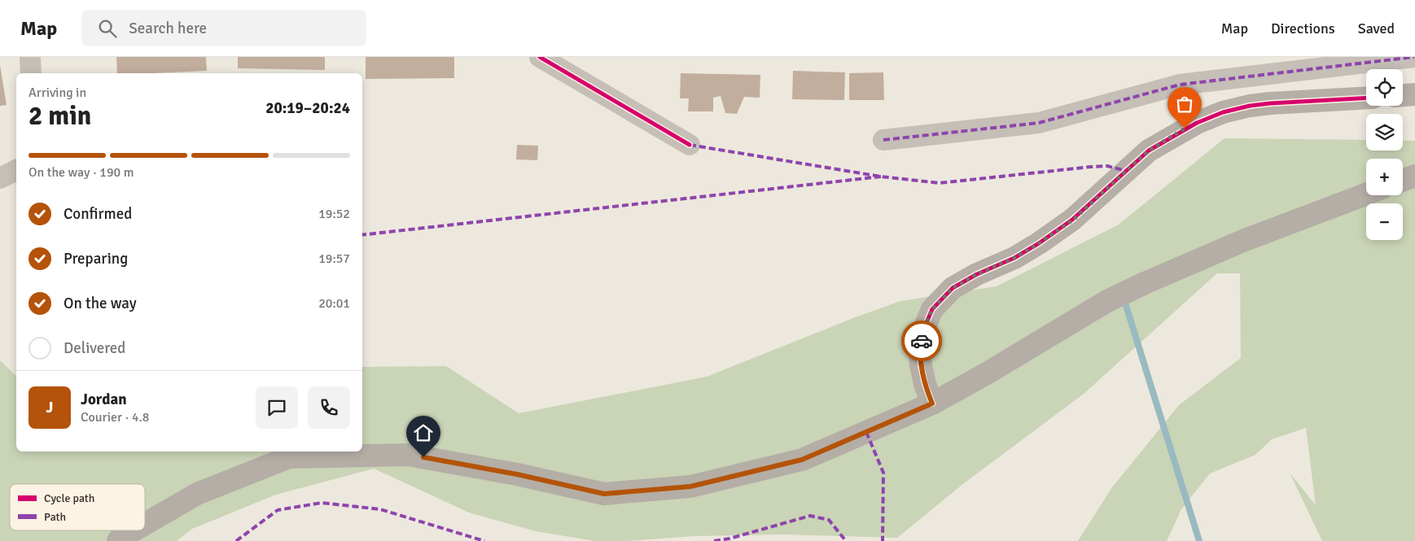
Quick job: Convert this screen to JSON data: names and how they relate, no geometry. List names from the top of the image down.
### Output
{
  "legend": ["Cycle path", "Path"],
  "page": {
    "header": "Map",
    "search": "Search here",
    "nav": ["Map", "Directions", "Saved"],
    "map_buttons": ["+", "−"],
    "heading": ["2 min", "Arriving in", "20:19–20:24"],
    "panel": ["Jordan", "Courier · 4.8"],
    "bar": "On the way · 190 m",
    "list": [
      ["Confirmed", "19:52"],
      ["Preparing", "19:57"],
      ["On the way", "20:01"],
      "Delivered"
    ],
    "round": "J"
  }
}
